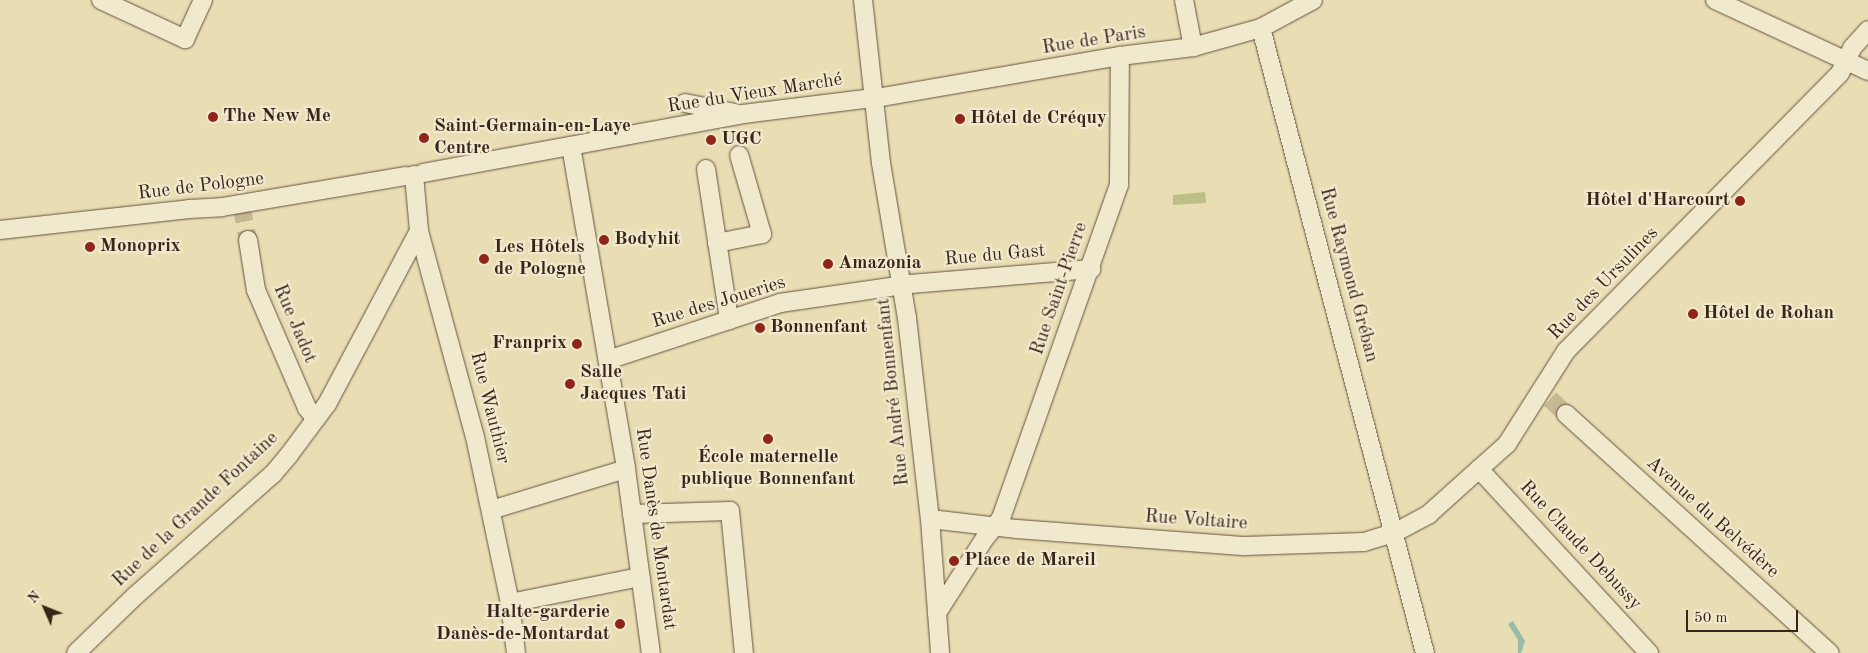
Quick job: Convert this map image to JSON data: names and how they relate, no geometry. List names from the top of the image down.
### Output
{
  "streets": {
    "street": [
      "Rue de Paris",
      "Rue du Vieux Marché",
      "Rue de Pologne",
      "Rue du Gast",
      "Rue Raymond Gréban",
      "Rue des Ursulines",
      "Rue Saint-Pierre",
      "Rue des Joueries",
      "Rue Jadot",
      "Rue André Bonnenfant",
      "Rue Wauthier",
      "Rue de la Grande Fontaine",
      "Avenue du Belvédère",
      "Rue Voltaire",
      "Rue Danès de Montardat",
      "Rue Claude Debussy"
    ]
  },
  "crossings": [
    ["Rue de Paris", "Rue du Vieux Marché"],
    ["Rue de Paris", "Rue Raymond Gréban"],
    ["Rue de Paris", "Rue Saint-Pierre"],
    ["Rue de Paris", "Rue André Bonnenfant"],
    ["Rue du Vieux Marché", "Rue de Pologne"],
    ["Rue du Vieux Marché", "Rue André Bonnenfant"],
    ["Rue de Pologne", "Rue Wauthier"],
    ["Rue de Pologne", "Rue Danès de Montardat"],
    ["Rue du Gast", "Rue Saint-Pierre"],
    ["Rue du Gast", "Rue des Joueries"],
    ["Rue du Gast", "Rue André Bonnenfant"],
    ["Rue Raymond Gréban", "Rue des Ursulines"],
    ["Rue Raymond Gréban", "Rue Voltaire"],
    ["Rue des Ursulines", "Rue Voltaire"],
    ["Rue des Ursulines", "Rue Claude Debussy"],
    ["Rue Saint-Pierre", "Rue Voltaire"],
    ["Rue des Joueries", "Rue André Bonnenfant"],
    ["Rue des Joueries", "Rue Danès de Montardat"],
    ["Rue Jadot", "Rue de la Grande Fontaine"],
    ["Rue Wauthier", "Rue de la Grande Fontaine"]
  ],
  "places": [
    "The New Me",
    "Hôtel de Créquy",
    "Saint-Germain-en-Laye Centre",
    "UGC",
    "Hôtel d'Harcourt",
    "Bodyhit",
    "Monoprix",
    "Les Hôtels de Pologne",
    "Amazonia",
    "Hôtel de Rohan",
    "Bonnenfant",
    "Franprix",
    "Salle Jacques Tati",
    "École maternelle publique Bonnenfant",
    "Place de Mareil",
    "Halte-garderie Danès-de-Montardat"
  ],
  "scale_bar": "50 m",
  "north": "top left"
}
